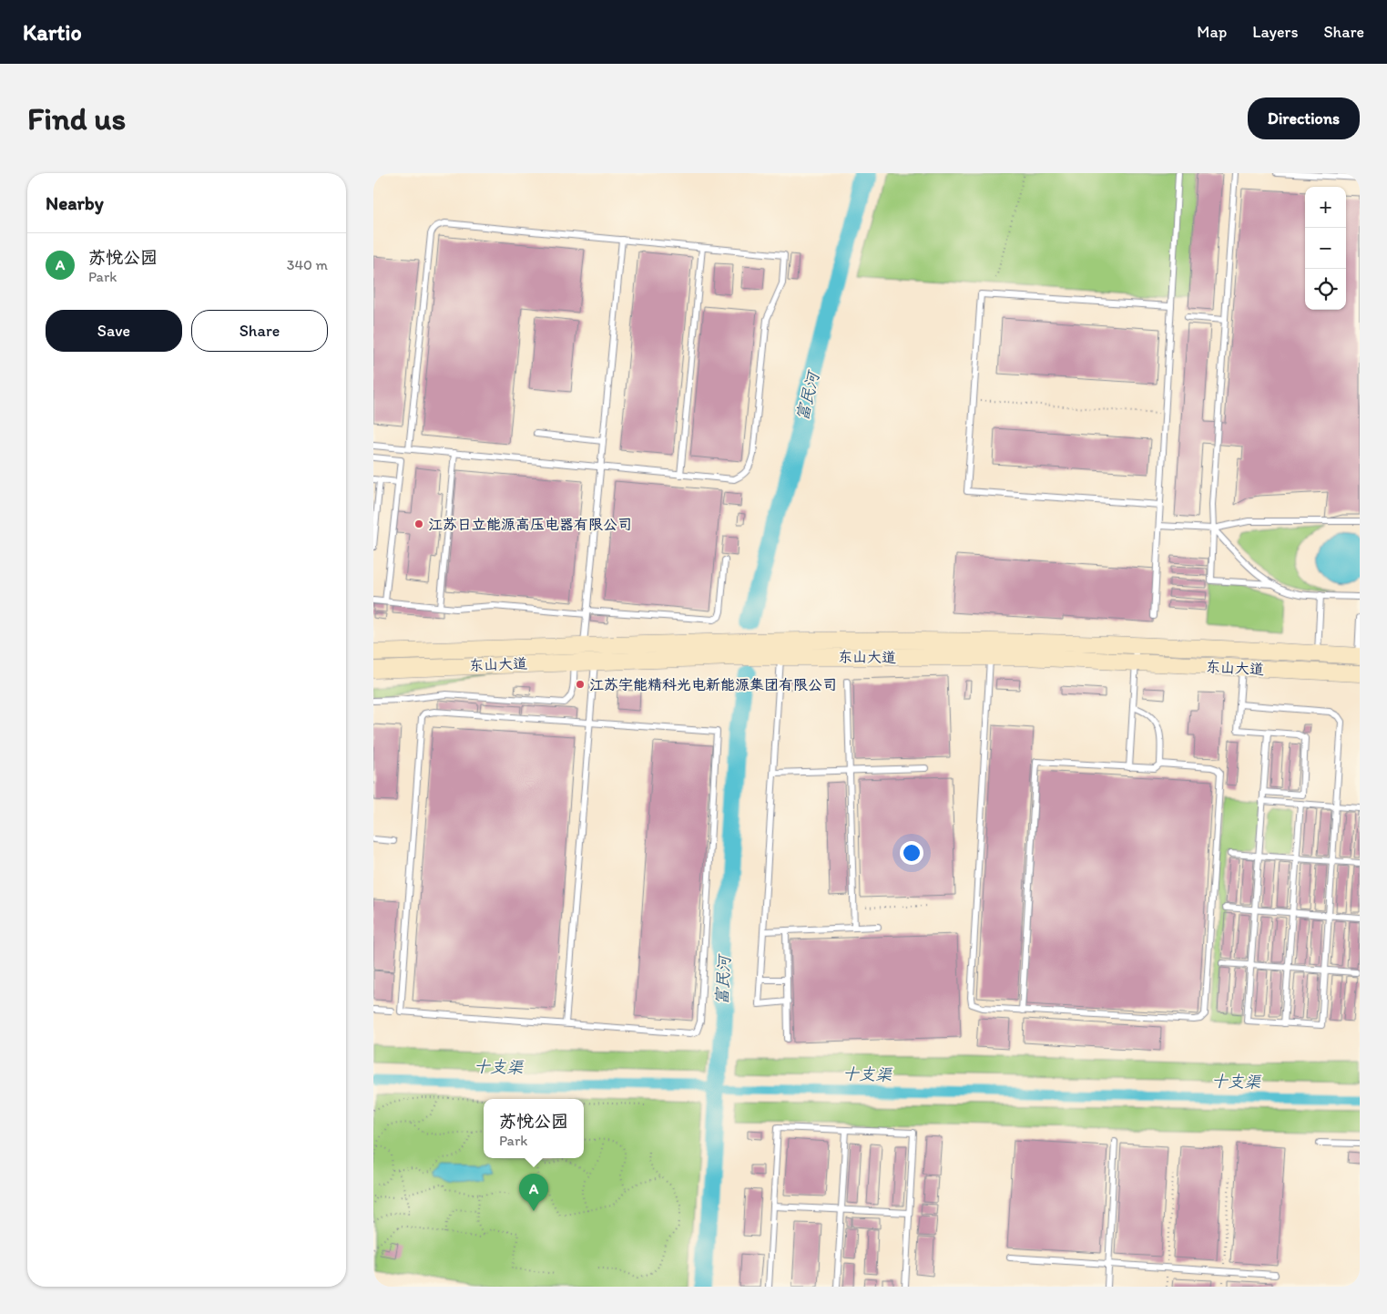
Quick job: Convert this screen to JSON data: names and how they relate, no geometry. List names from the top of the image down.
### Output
{
  "streets": {
    "main road": ["东山大道"]
  },
  "water": ["富民河", "十支渠"],
  "places": ["江苏日立能源高压电器有限公司", "江苏宇能精科光电新能源集团有限公司"],
  "page": {
    "header": "Kartio",
    "nav": ["Map", "Layers", "Share"],
    "buttons": [
      "Directions",
      ["Save", "Share"]
    ],
    "title": "Find us",
    "heading": "Nearby",
    "map_buttons": ["+", "−"],
    "list": [
      {
        "mark": "A",
        "name": "苏悦公园",
        "note": "Park",
        "value": "340 m"
      }
    ],
    "popup": ["苏悦公园", "Park"],
    "pins": "A"
  }
}
